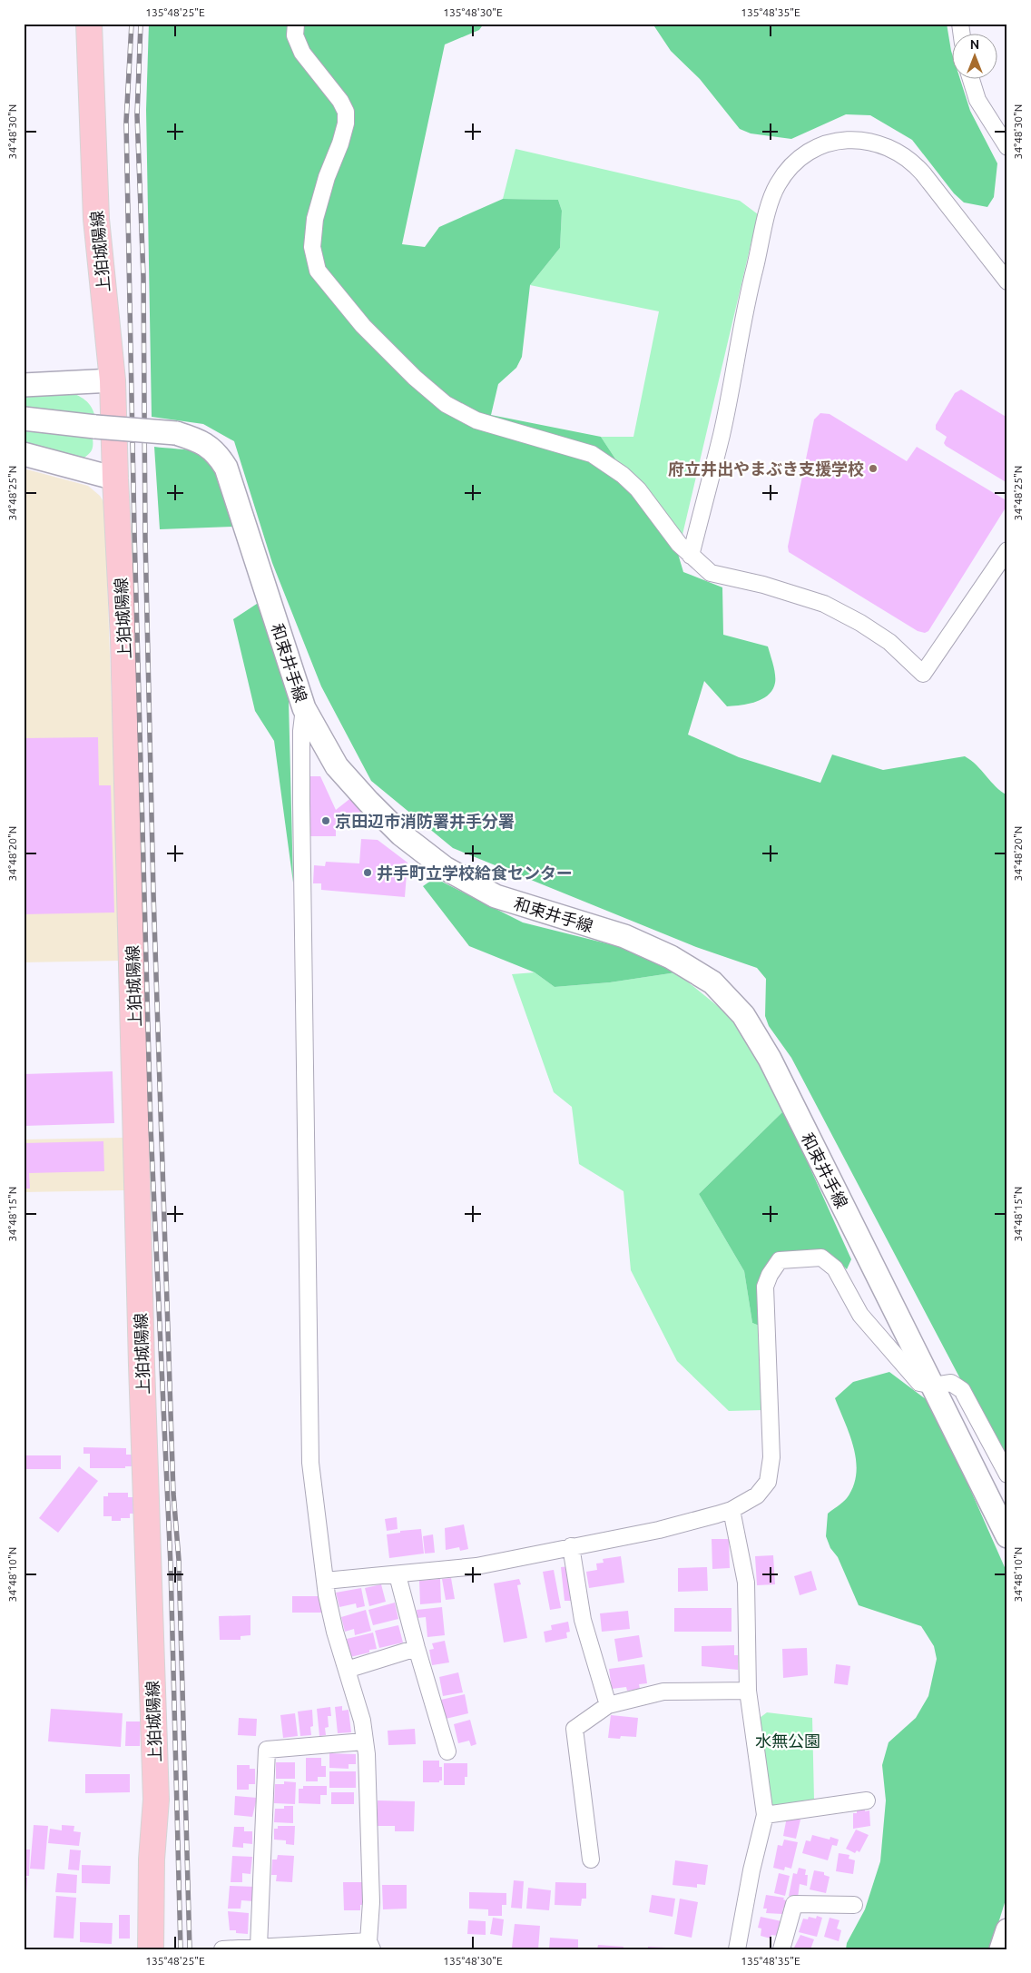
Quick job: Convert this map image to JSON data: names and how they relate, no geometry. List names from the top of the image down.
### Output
{
  "streets": {
    "main road": ["上狛城陽線", "和束井手線"]
  },
  "parks": ["水無公園"],
  "places": ["府立井出やまぶき支援学校", "京田辺市消防署井手分署", "井手町立学校給食センター"],
  "north": "top",
  "coordinates": [
    "135°48'25\"E",
    "135°48'30\"E",
    "135°48'35\"E",
    "34°48'30\"N",
    "34°48'25\"N",
    "34°48'20\"N",
    "34°48'15\"N",
    "34°48'10\"N"
  ]
}
